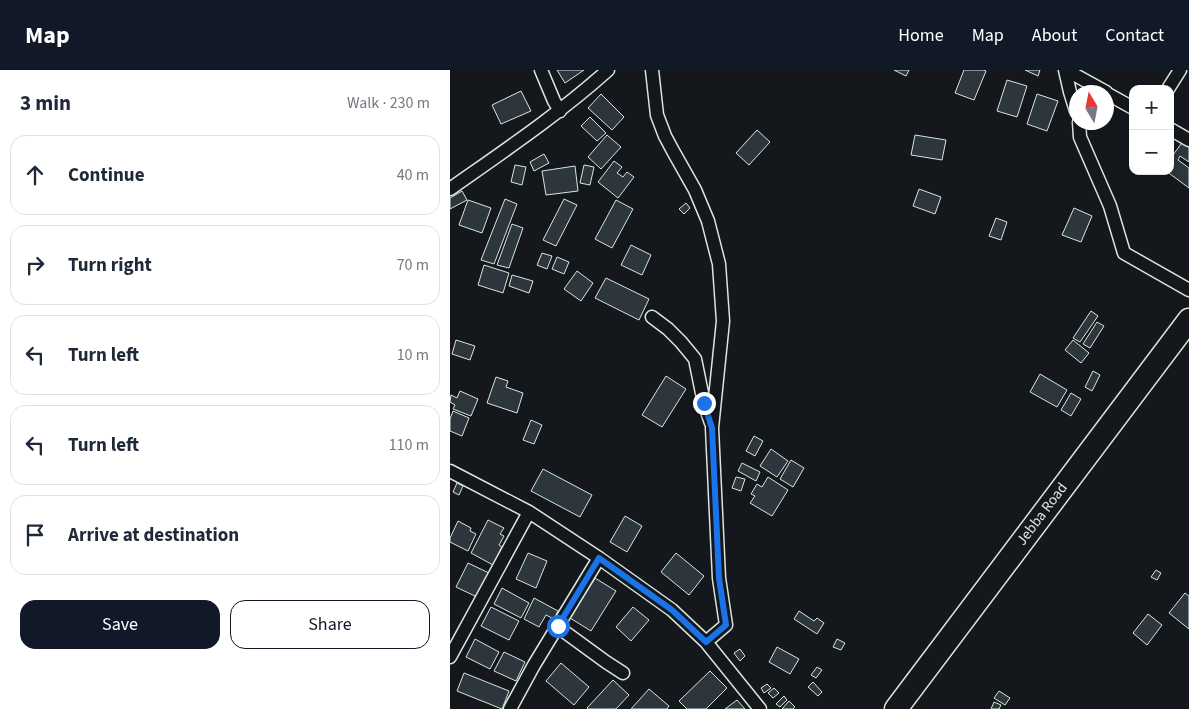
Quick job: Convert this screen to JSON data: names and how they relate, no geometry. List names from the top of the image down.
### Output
{
  "streets": {
    "highway": ["Jebba Road"]
  },
  "north": "top",
  "page": {
    "header": "Map",
    "nav": [
      "Home",
      "Map",
      "About",
      "Contact"
    ],
    "heading": ["3 min", "Walk · 230 m"],
    "map_buttons": ["+", "−"],
    "list": [
      ["Continue", "40 m"],
      ["Turn right", "70 m"],
      ["Turn left", "10 m"],
      ["Turn left", "110 m"],
      "Arrive at destination"
    ],
    "buttons": ["Save", "Share"]
  }
}
